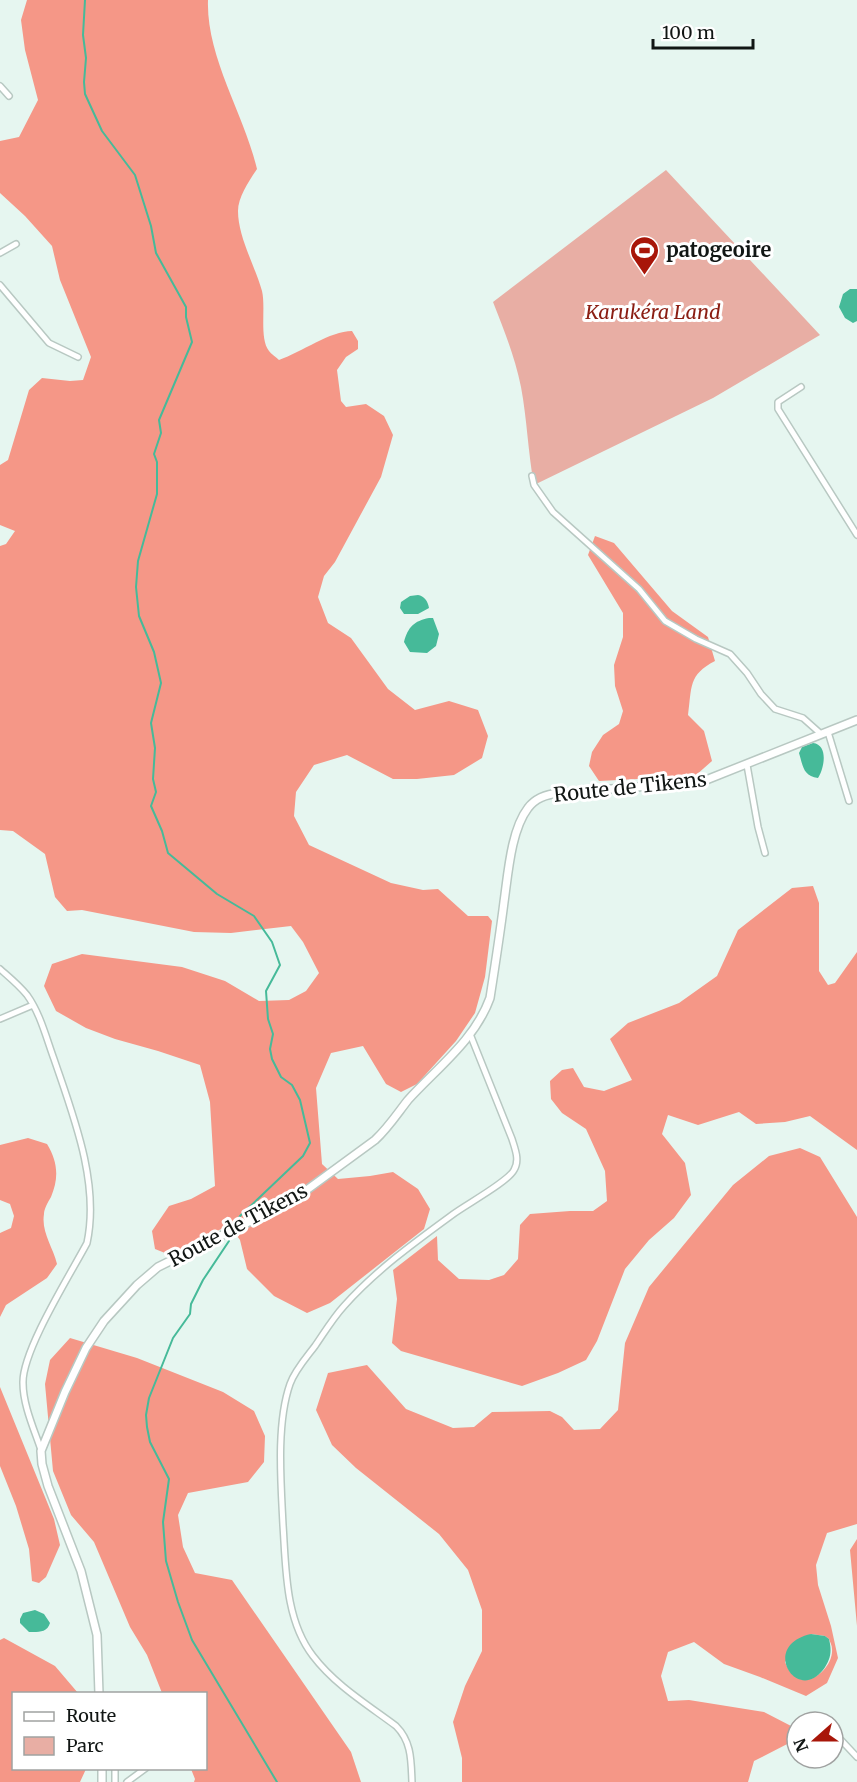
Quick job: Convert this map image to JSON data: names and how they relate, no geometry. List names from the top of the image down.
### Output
{
  "streets": {
    "street": ["Route de Tikens"]
  },
  "parks": ["Karukéra Land"],
  "places": {
    "sports": ["patogeoire"]
  },
  "legend": ["Route", "Parc"],
  "scale_bar": "100 m",
  "north": "left"
}
